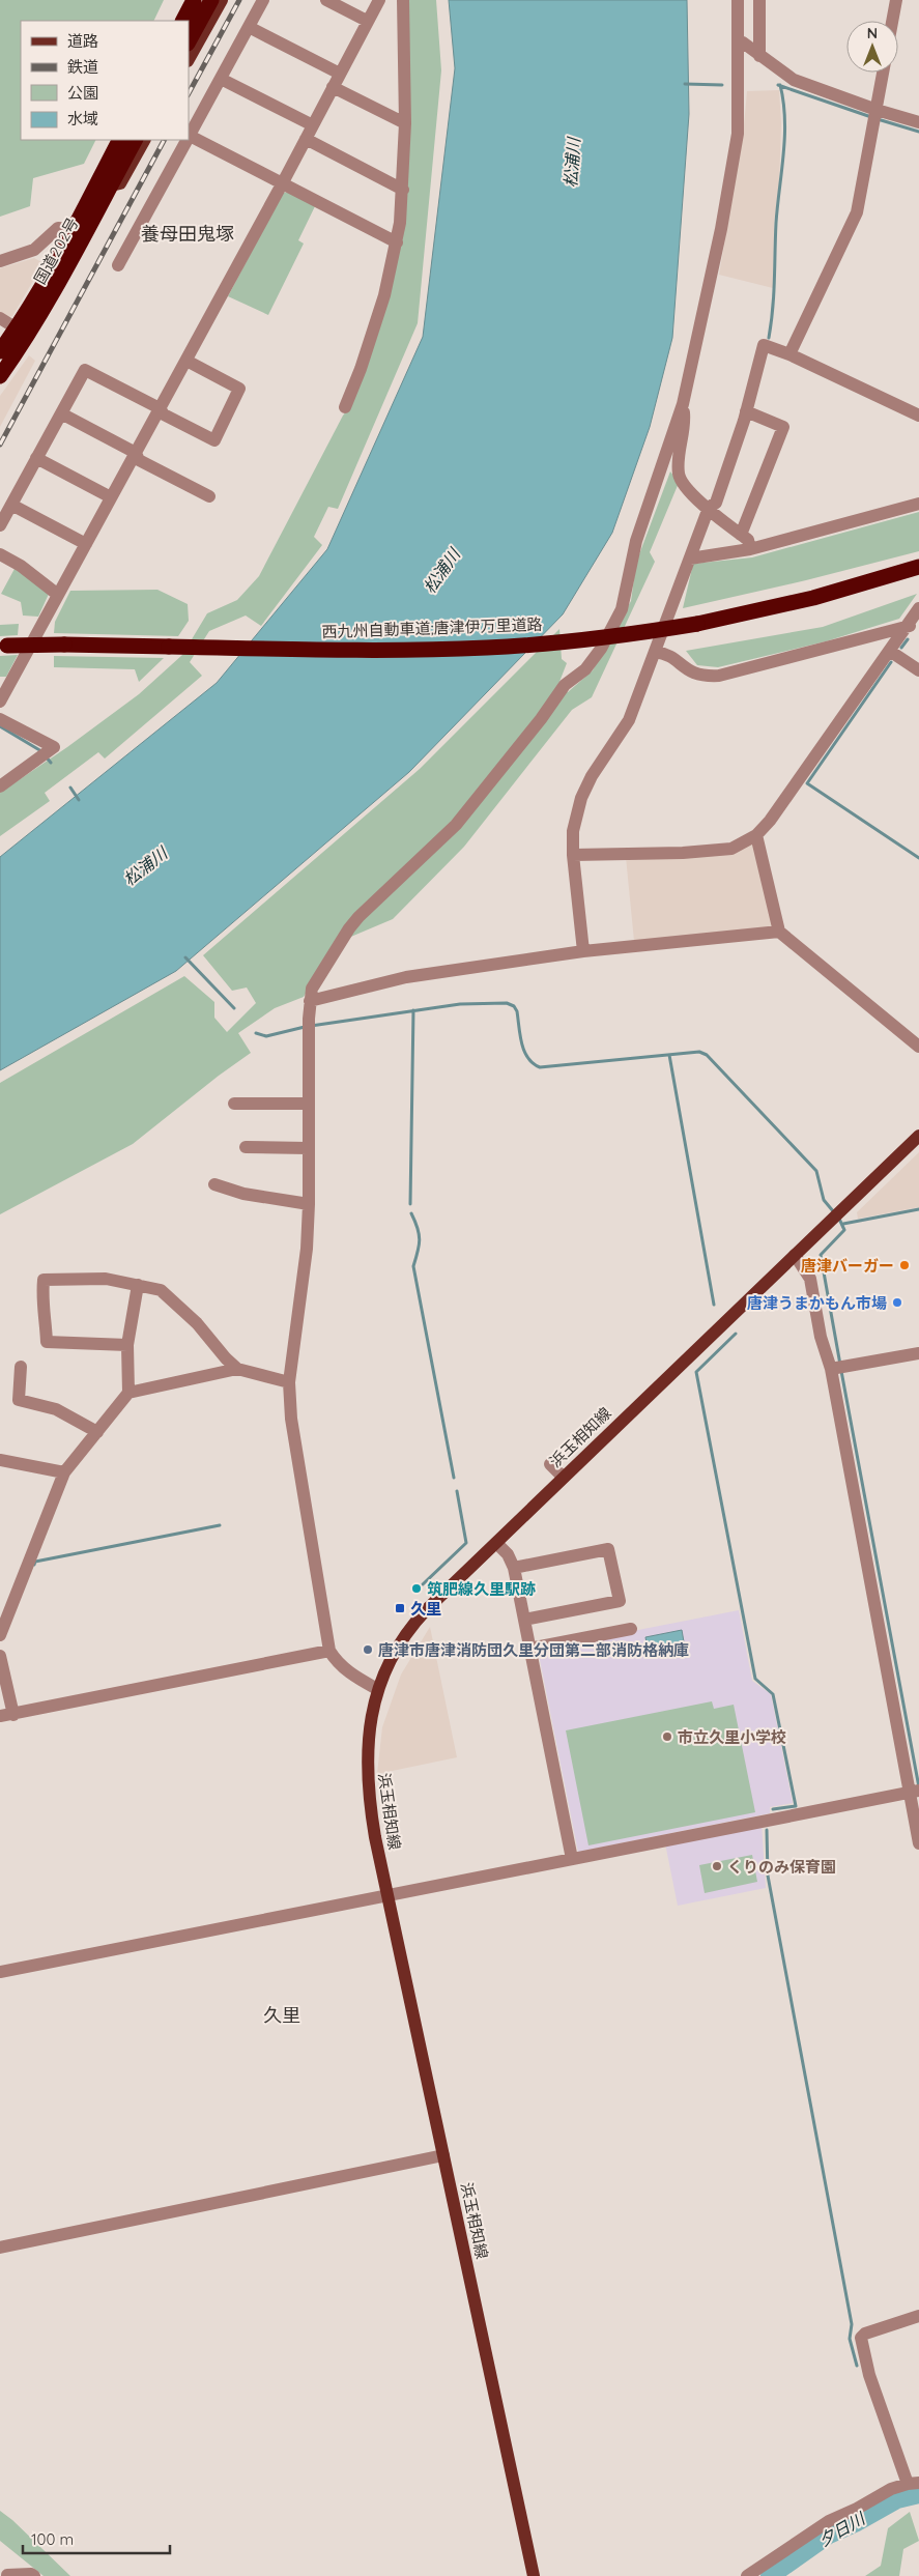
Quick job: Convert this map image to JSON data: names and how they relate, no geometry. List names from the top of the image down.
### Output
{
  "streets": {
    "highway": ["国道202号", "西九州自動車道;唐津伊万里道路"],
    "main road": ["浜玉相知線"]
  },
  "districts": ["養母田鬼塚", "久里"],
  "water": ["松浦川", "夕日川"],
  "places": {
    "other": [
      "唐津バーガー",
      "唐津うまかもん市場",
      "筑肥線久里駅跡",
      "唐津市唐津消防団久里分団第二部消防格納庫",
      "市立久里小学校",
      "くりのみ保育園"
    ],
    "transit": ["久里"]
  },
  "legend": [
    "道路",
    "鉄道",
    "公園",
    "水域"
  ],
  "scale_bar": "100 m",
  "north": "top"
}
